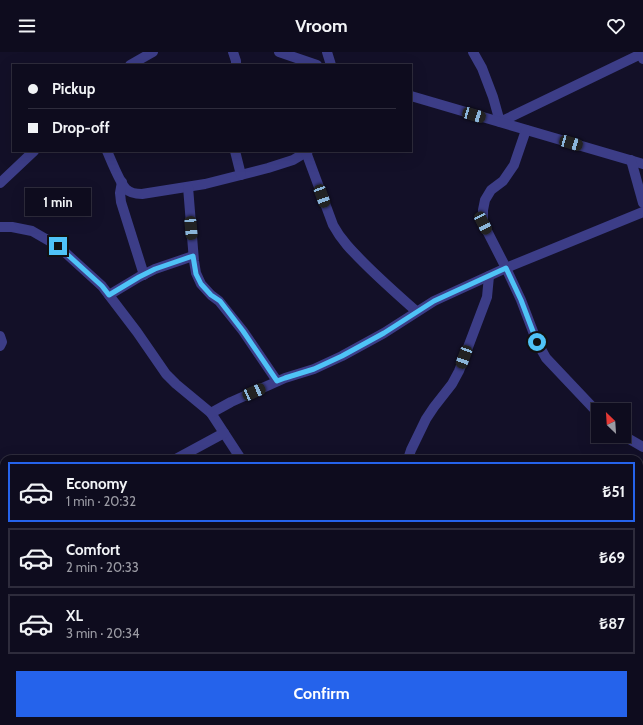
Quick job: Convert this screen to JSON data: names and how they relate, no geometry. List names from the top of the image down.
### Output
{
  "north": "top left",
  "page": {
    "header": "Vroom",
    "banner": ["Pickup", "Drop-off"],
    "bubble": "1 min",
    "list": [
      {
        "name": "Economy",
        "note": "1 min · 20:32",
        "value": "₺51"
      },
      {
        "name": "Comfort",
        "note": "2 min · 20:33",
        "value": "₺69"
      },
      {
        "name": "XL",
        "note": "3 min · 20:34",
        "value": "₺87"
      }
    ],
    "buttons": "Confirm"
  }
}
